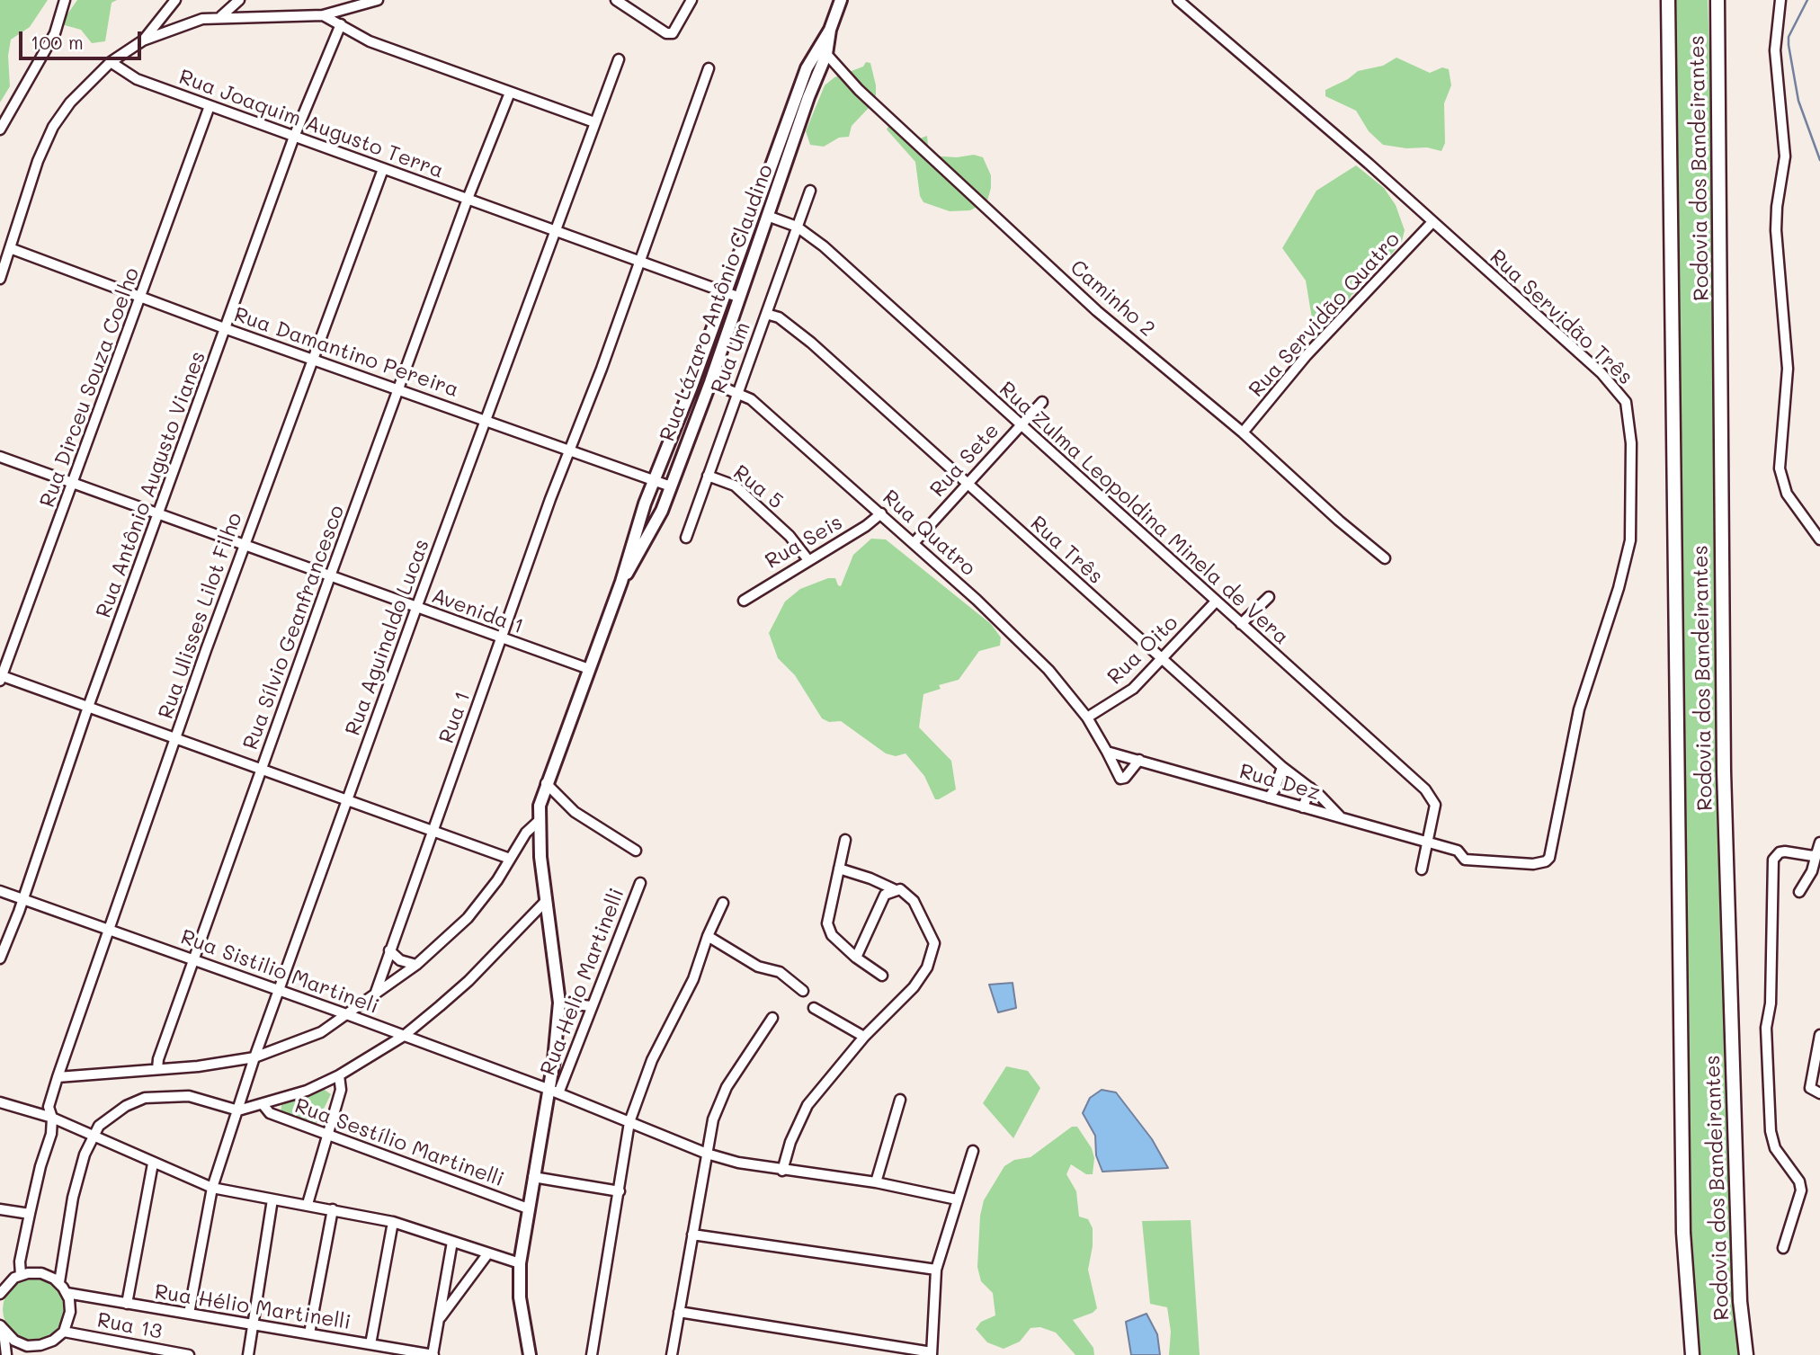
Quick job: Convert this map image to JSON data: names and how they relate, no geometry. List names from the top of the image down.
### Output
{
  "streets": {
    "highway": ["Rodovia dos Bandeirantes"],
    "main road": ["Rua Lázaro Antônio Claudino"],
    "street": [
      "Rua Joaquim Augusto Terra",
      "Caminho 2",
      "Rua Servidão Quatro",
      "Rua Servidão Três",
      "Rua Damantino Pereira",
      "Rua Um",
      "Rua Dirceu Souza Coelho",
      "Rua Sete",
      "Rua Antônio Augusto Vianes",
      "Rua 5",
      "Rua Zulma Leopoldina Minela de Vera",
      "Rua Quatro",
      "Rua Seis",
      "Rua Três",
      "Avenida 1",
      "Rua Ulisses Lilot Filho",
      "Rua Sílvio Geanfrancesco",
      "Rua Aguinaldo Lucas",
      "Rua Oito",
      "Rua 1",
      "Rua Dez",
      "Rua Sistilio Martineli",
      "Rua Helio Martinelli",
      "Rua Sestílio Martinelli",
      "Rua Hélio Martinelli",
      "Rua 13"
    ]
  },
  "crossings": [
    ["Rua Joaquim Augusto Terra", "Rua Lázaro Antônio Claudino"],
    ["Rua Joaquim Augusto Terra", "Rua Dirceu Souza Coelho"],
    ["Rua Joaquim Augusto Terra", "Rua Antônio Augusto Vianes"],
    ["Rua Joaquim Augusto Terra", "Rua Ulisses Lilot Filho"],
    ["Rua Joaquim Augusto Terra", "Rua Sílvio Geanfrancesco"],
    ["Rua Joaquim Augusto Terra", "Rua Aguinaldo Lucas"],
    ["Rua Joaquim Augusto Terra", "Rua 1"],
    ["Caminho 2", "Rua Lázaro Antônio Claudino"],
    ["Caminho 2", "Rua Servidão Quatro"],
    ["Rua Lázaro Antônio Claudino", "Rua Damantino Pereira"],
    ["Rua Lázaro Antônio Claudino", "Rua Zulma Leopoldina Minela de Vera"],
    ["Rua Lázaro Antônio Claudino", "Rua Quatro"],
    ["Rua Lázaro Antônio Claudino", "Avenida 1"],
    ["Rua Lázaro Antônio Claudino", "Rua Sistilio Martineli"],
    ["Rua Lázaro Antônio Claudino", "Rua Helio Martinelli"],
    ["Rua Lázaro Antônio Claudino", "Rua Sestílio Martinelli"],
    ["Rua Servidão Quatro", "Rua Servidão Três"],
    ["Rua Servidão Três", "Rua Dez"],
    ["Rua Damantino Pereira", "Rua Dirceu Souza Coelho"],
    ["Rua Damantino Pereira", "Rua Antônio Augusto Vianes"],
    ["Rua Damantino Pereira", "Rua Ulisses Lilot Filho"],
    ["Rua Damantino Pereira", "Rua Sílvio Geanfrancesco"],
    ["Rua Damantino Pereira", "Rua Aguinaldo Lucas"],
    ["Rua Damantino Pereira", "Rua 1"],
    ["Rua Um", "Rua 5"],
    ["Rua Um", "Rua Zulma Leopoldina Minela de Vera"],
    ["Rua Um", "Rua Quatro"],
    ["Rua Um", "Rua Três"],
    ["Rua Dirceu Souza Coelho", "Avenida 1"],
    ["Rua Sete", "Rua Zulma Leopoldina Minela de Vera"],
    ["Rua Sete", "Rua Quatro"],
    ["Rua Sete", "Rua Três"],
    ["Rua Antônio Augusto Vianes", "Avenida 1"],
    ["Rua Antônio Augusto Vianes", "Rua Sistilio Martineli"],
    ["Rua 5", "Rua Seis"],
    ["Rua Zulma Leopoldina Minela de Vera", "Rua Oito"],
    ["Rua Zulma Leopoldina Minela de Vera", "Rua Dez"],
    ["Rua Quatro", "Rua Seis"],
    ["Rua Quatro", "Rua Oito"],
    ["Rua Quatro", "Rua Dez"],
    ["Rua Três", "Rua Oito"],
    ["Rua Três", "Rua Dez"],
    ["Avenida 1", "Rua Ulisses Lilot Filho"],
    ["Avenida 1", "Rua Sílvio Geanfrancesco"],
    ["Avenida 1", "Rua Aguinaldo Lucas"],
    ["Avenida 1", "Rua 1"],
    ["Rua Ulisses Lilot Filho", "Rua Sistilio Martineli"],
    ["Rua Sílvio Geanfrancesco", "Rua Sistilio Martineli"],
    ["Rua Aguinaldo Lucas", "Rua Sistilio Martineli"],
    ["Rua Sistilio Martineli", "Rua Helio Martinelli"]
  ],
  "scale_bar": "100 m"
}
